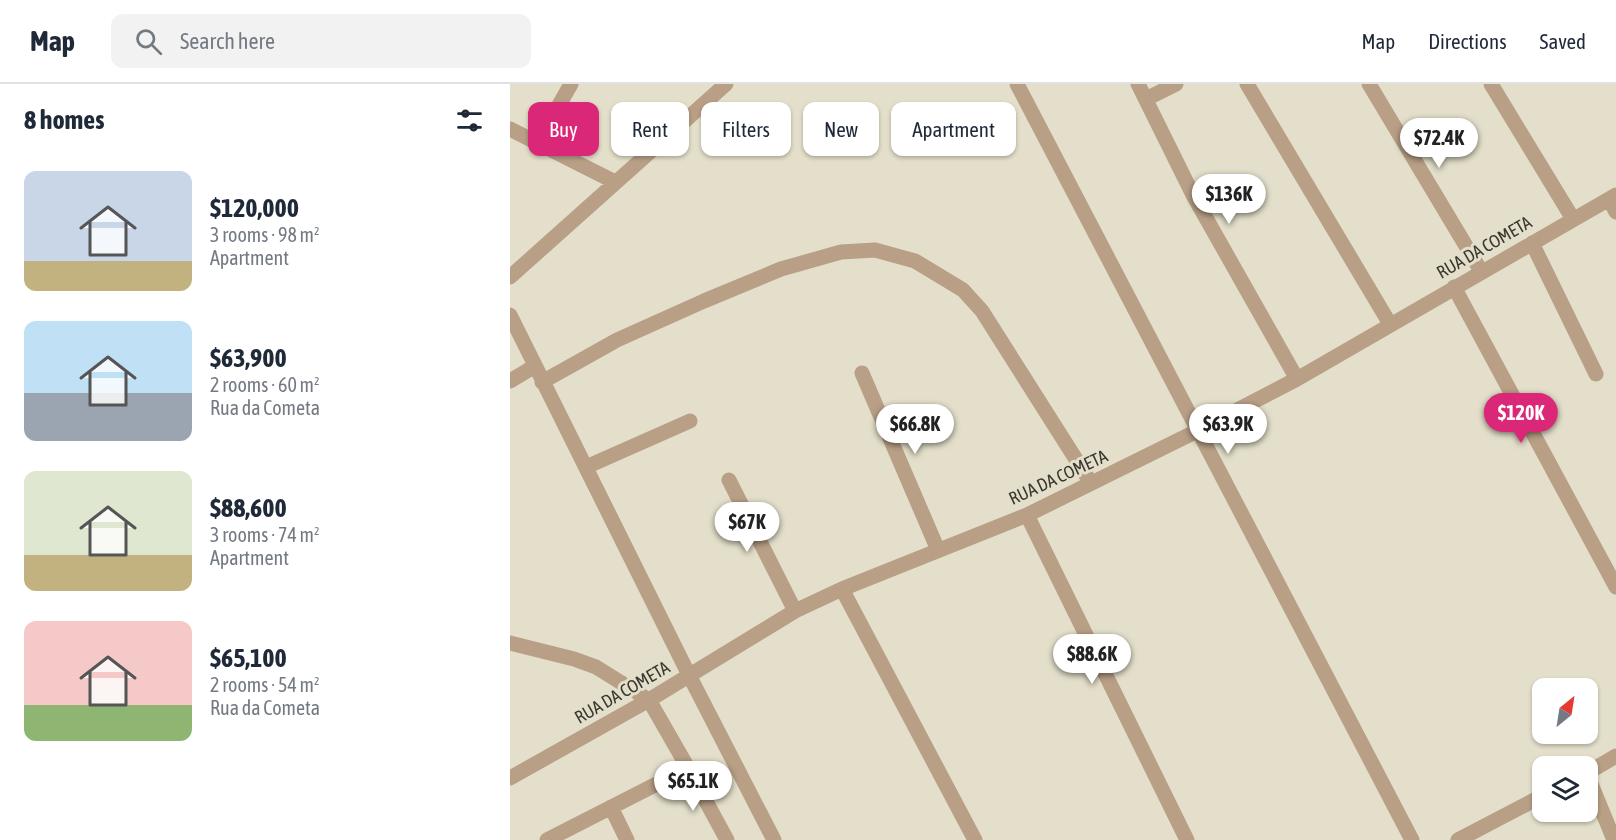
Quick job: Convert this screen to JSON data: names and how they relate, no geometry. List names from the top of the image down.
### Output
{
  "streets": {
    "street": ["RUA DA COMETA"]
  },
  "north": "top right",
  "page": {
    "header": "Map",
    "search": "Search here",
    "nav": ["Map", "Directions", "Saved"],
    "heading": "8 homes",
    "chip": [
      "Buy",
      "Rent",
      "Filters",
      "New",
      "Apartment"
    ],
    "price": [
      "$72.4K",
      "$136K",
      "$120K",
      "$66.8K",
      "$63.9K",
      "$67K",
      "$88.6K",
      "$65.1K"
    ],
    "list": [
      {
        "name": "$120,000",
        "note": "3 rooms · 98 m² · Apartment"
      },
      {
        "name": "$63,900",
        "note": "2 rooms · 60 m² · Rua da Cometa"
      },
      {
        "name": "$88,600",
        "note": "3 rooms · 74 m² · Apartment"
      },
      {
        "name": "$65,100",
        "note": "2 rooms · 54 m² · Rua da Cometa"
      }
    ]
  }
}
